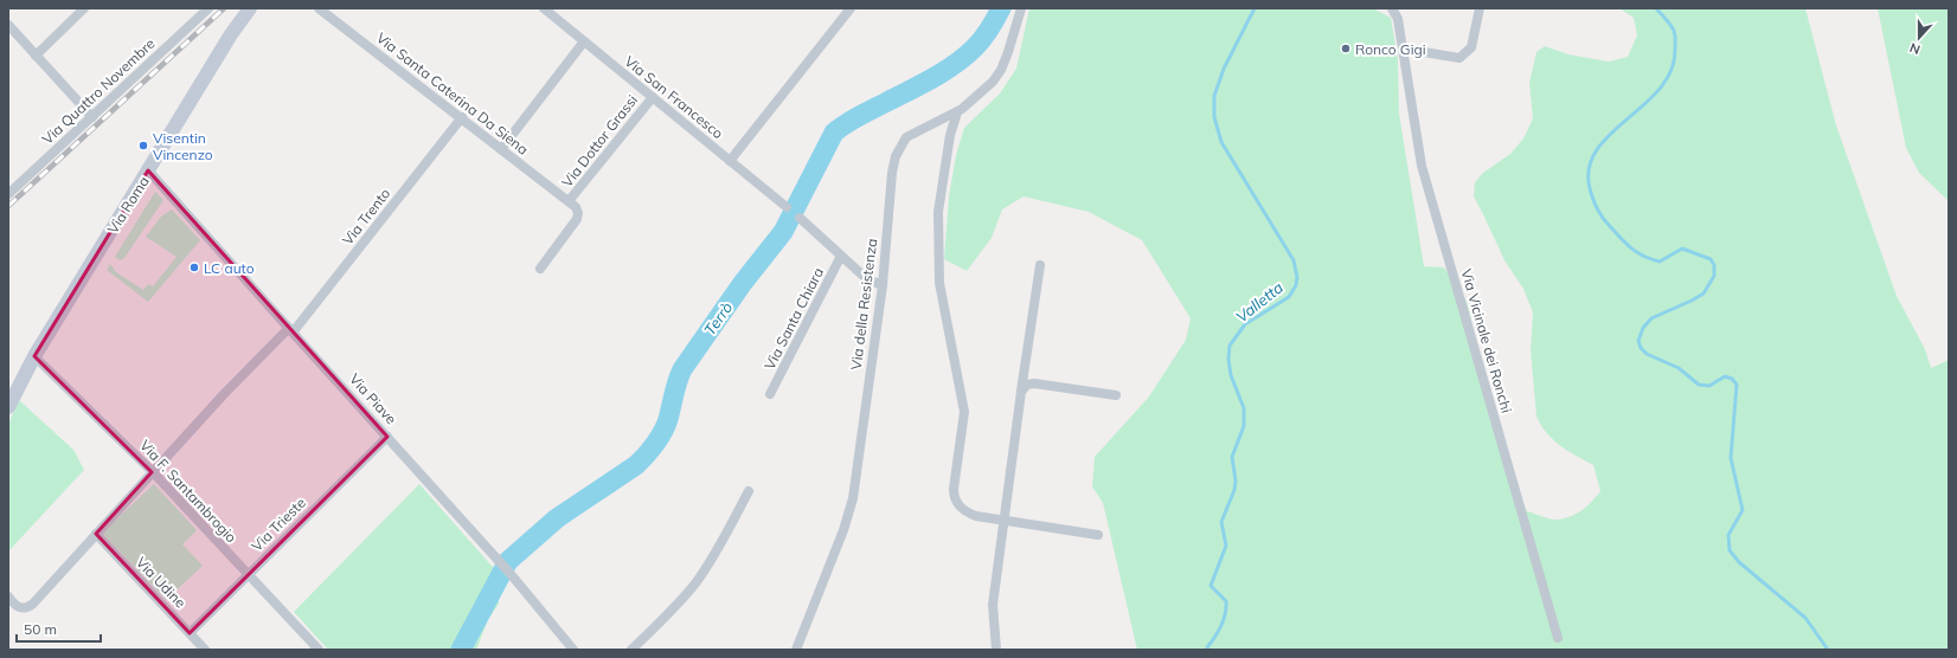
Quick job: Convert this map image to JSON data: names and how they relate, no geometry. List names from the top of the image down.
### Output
{
  "streets": {
    "street": [
      "Via Quattro Novembre",
      "Via Santa Caterina Da Siena",
      "Via San Francesco",
      "Via Dottor Grassi",
      "Via Roma",
      "Via Trento",
      "Via della Resistenza",
      "Via Santa Chiara",
      "Via Vicinale dei Ronchi",
      "Via Piave",
      "Via F. Santambrogio",
      "Via Trieste",
      "Via Udine"
    ]
  },
  "crossings": [
    ["Via Santa Caterina Da Siena", "Via Dottor Grassi"],
    ["Via Santa Caterina Da Siena", "Via Trento"],
    ["Via San Francesco", "Via Dottor Grassi"],
    ["Via Roma", "Via Piave"],
    ["Via Roma", "Via F. Santambrogio"],
    ["Via Trento", "Via Piave"],
    ["Via Trento", "Via F. Santambrogio"],
    ["Via Trento", "Via Udine"],
    ["Via Piave", "Via Trieste"],
    ["Via F. Santambrogio", "Via Trieste"],
    ["Via Trieste", "Via Udine"]
  ],
  "water": ["Valletta", "Terrò"],
  "places": ["Ronco Gigi", "Visentin Vincenzo", "LC auto"],
  "scale_bar": "50 m",
  "north": "bottom"
}
